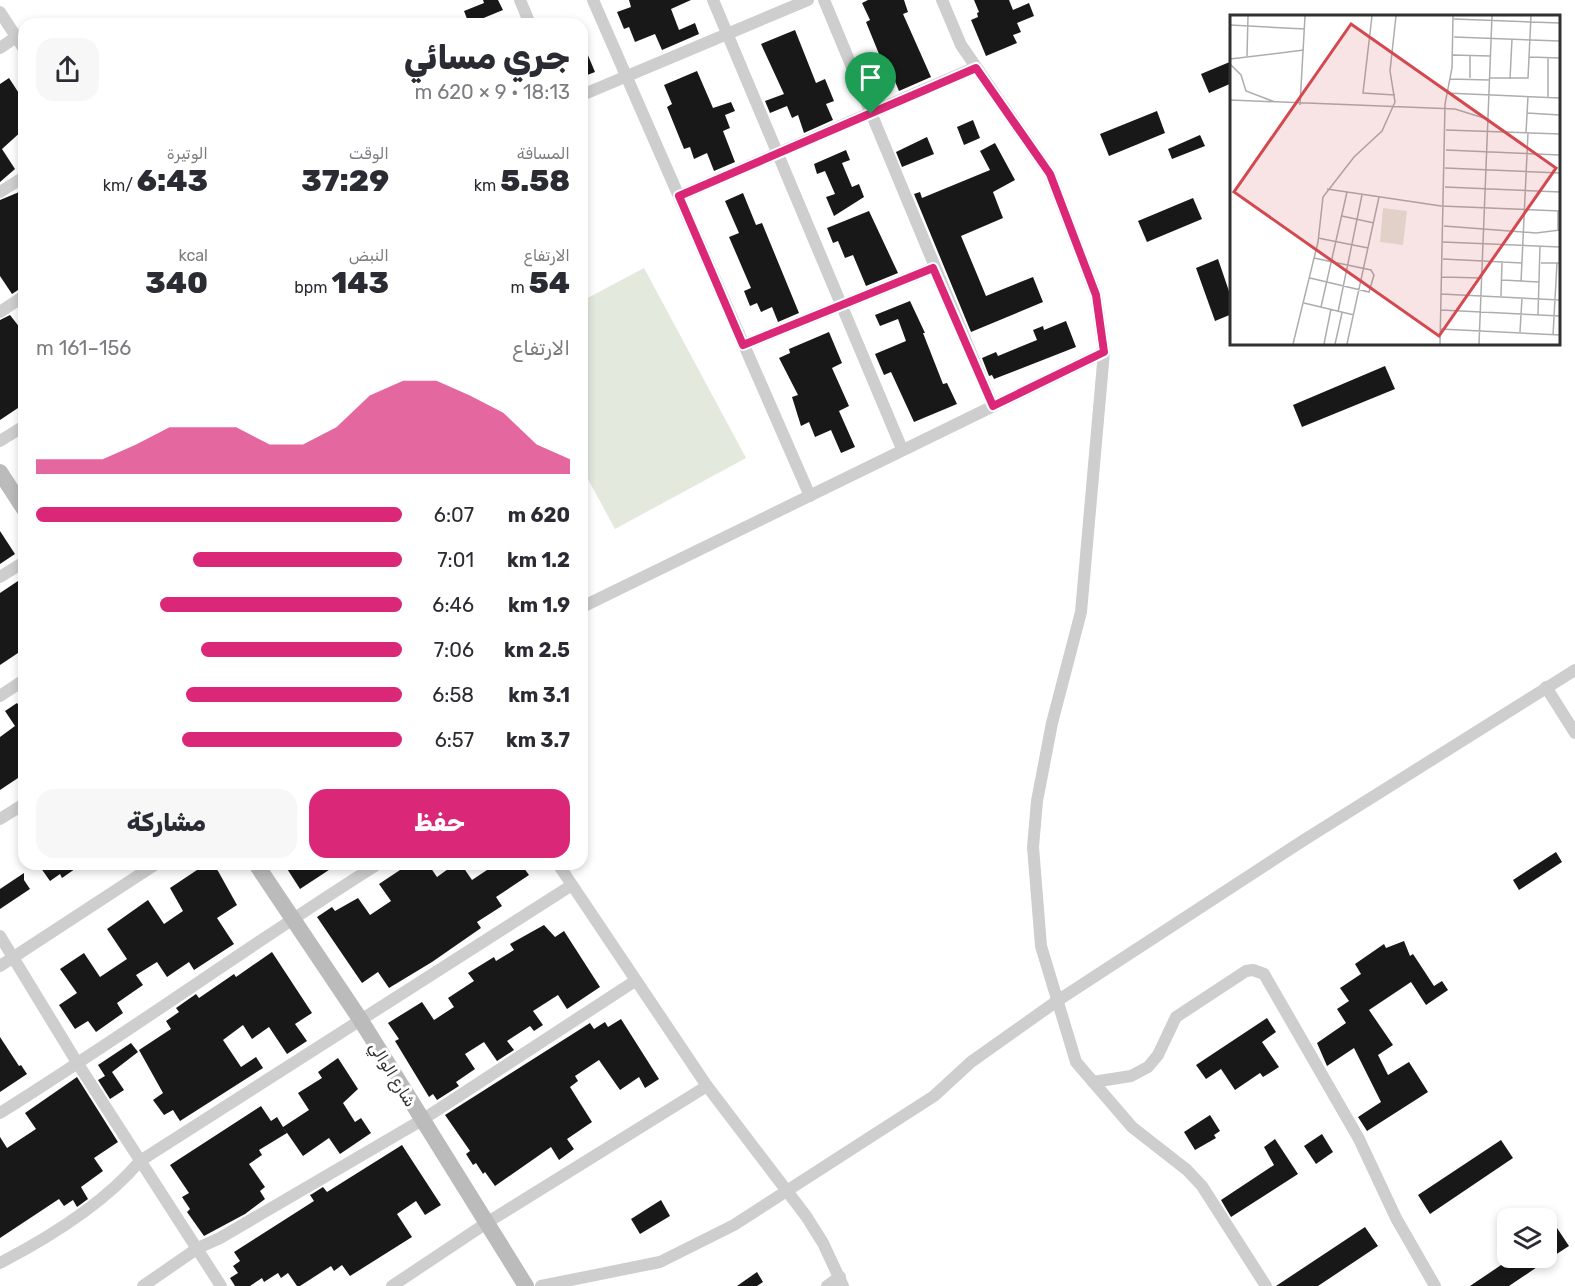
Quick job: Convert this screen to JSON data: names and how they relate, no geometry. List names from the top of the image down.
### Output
{
  "streets": {
    "main road": ["شارع الوالي"]
  },
  "page": {
    "heading": ["جري مسائي", "18:13 · 9 × 620 m"],
    "stats": [
      ["المسافة", "5.58 km"],
      ["الوقت", "37:29"],
      ["الوتيرة", "6:43 /km"],
      ["الارتفاع", "54 m"],
      ["النبض", "143 bpm"],
      ["kcal", "340"]
    ],
    "chart": ["الارتفاع", "156–161 m"],
    "list": [
      {
        "name": "620 m",
        "note": "6:07"
      },
      {
        "name": "1.2 km",
        "note": "7:01"
      },
      {
        "name": "1.9 km",
        "note": "6:46"
      },
      {
        "name": "2.5 km",
        "note": "7:06"
      },
      {
        "name": "3.1 km",
        "note": "6:58"
      },
      {
        "name": "3.7 km",
        "note": "6:57"
      }
    ],
    "buttons": ["حفظ", "مشاركة"]
  }
}
